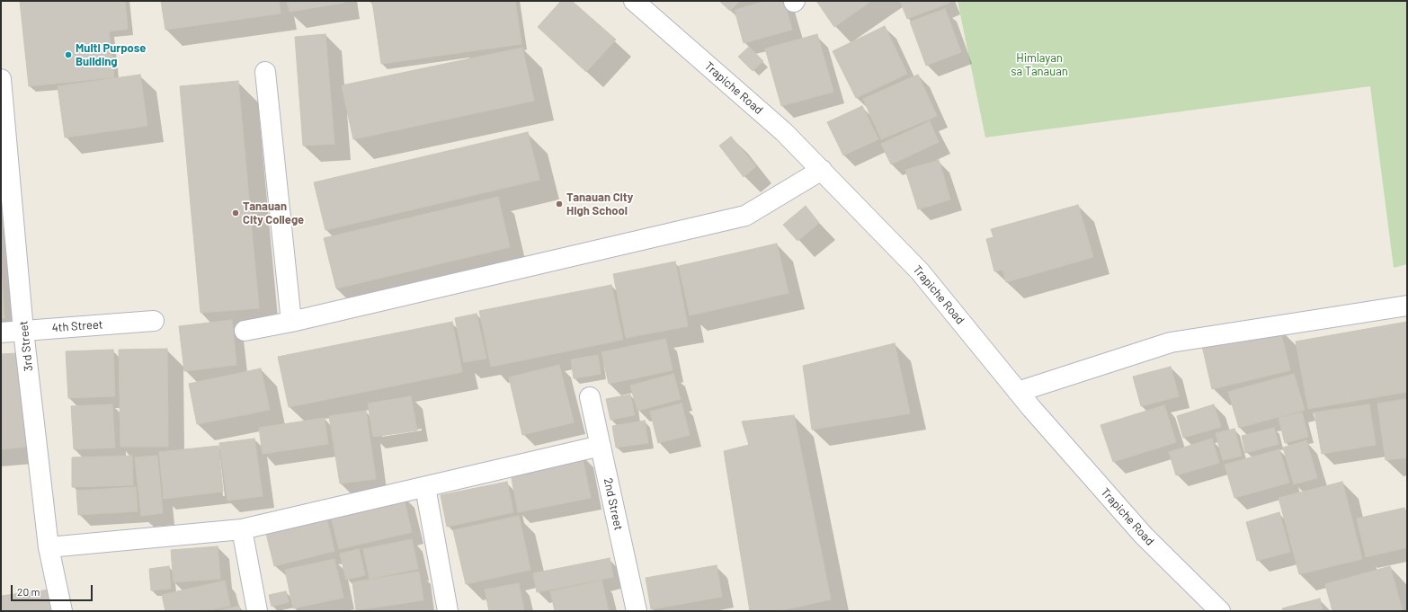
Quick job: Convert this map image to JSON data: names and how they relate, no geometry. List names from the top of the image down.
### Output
{
  "streets": {
    "street": [
      "Trapiche Road",
      "4th Street",
      "3rd Street",
      "2nd Street"
    ]
  },
  "crossings": [
    ["4th Street", "3rd Street"]
  ],
  "parks": ["Himlayan sa Tanauan"],
  "places": ["Multi Purpose Building", "Tanauan City High School", "Tanauan City College"],
  "scale_bar": "20 m"
}
